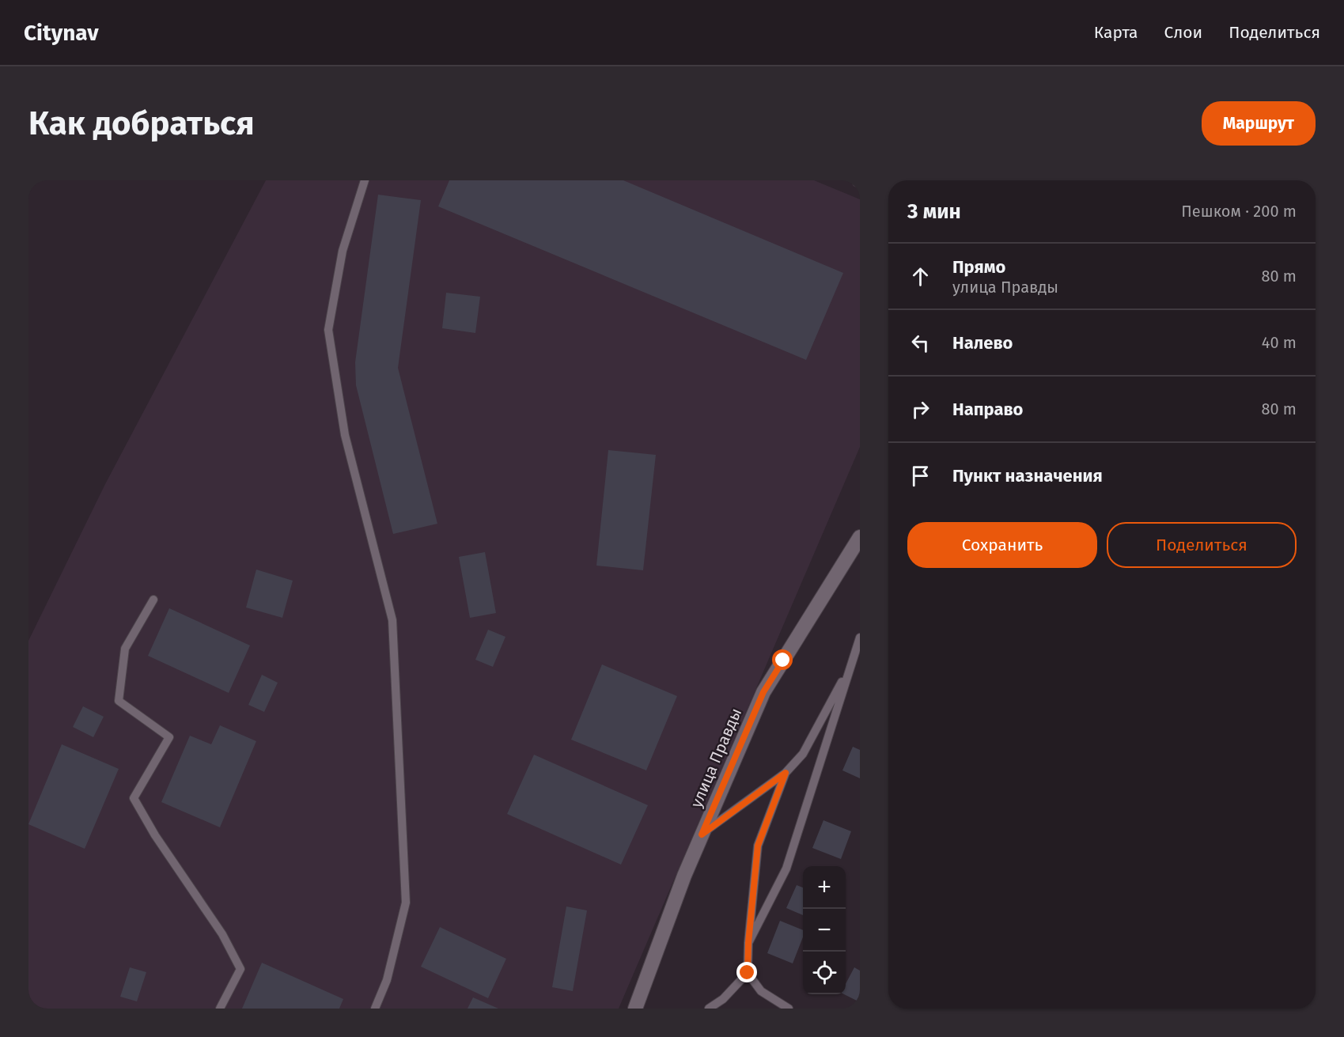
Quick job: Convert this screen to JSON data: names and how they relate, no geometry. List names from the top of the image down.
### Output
{
  "streets": {
    "street": ["улица Правды"]
  },
  "page": {
    "header": "Citynav",
    "nav": ["Карта", "Слои", "Поделиться"],
    "buttons": [
      "Маршрут",
      ["Сохранить", "Поделиться"]
    ],
    "title": "Как добраться",
    "heading": ["3 мин", "Пешком · 200 m"],
    "list": [
      ["Прямо", "улица Правды", "80 m"],
      ["Налево", "40 m"],
      ["Направо", "80 m"],
      "Пункт назначения"
    ],
    "map_buttons": ["+", "−"]
  }
}
